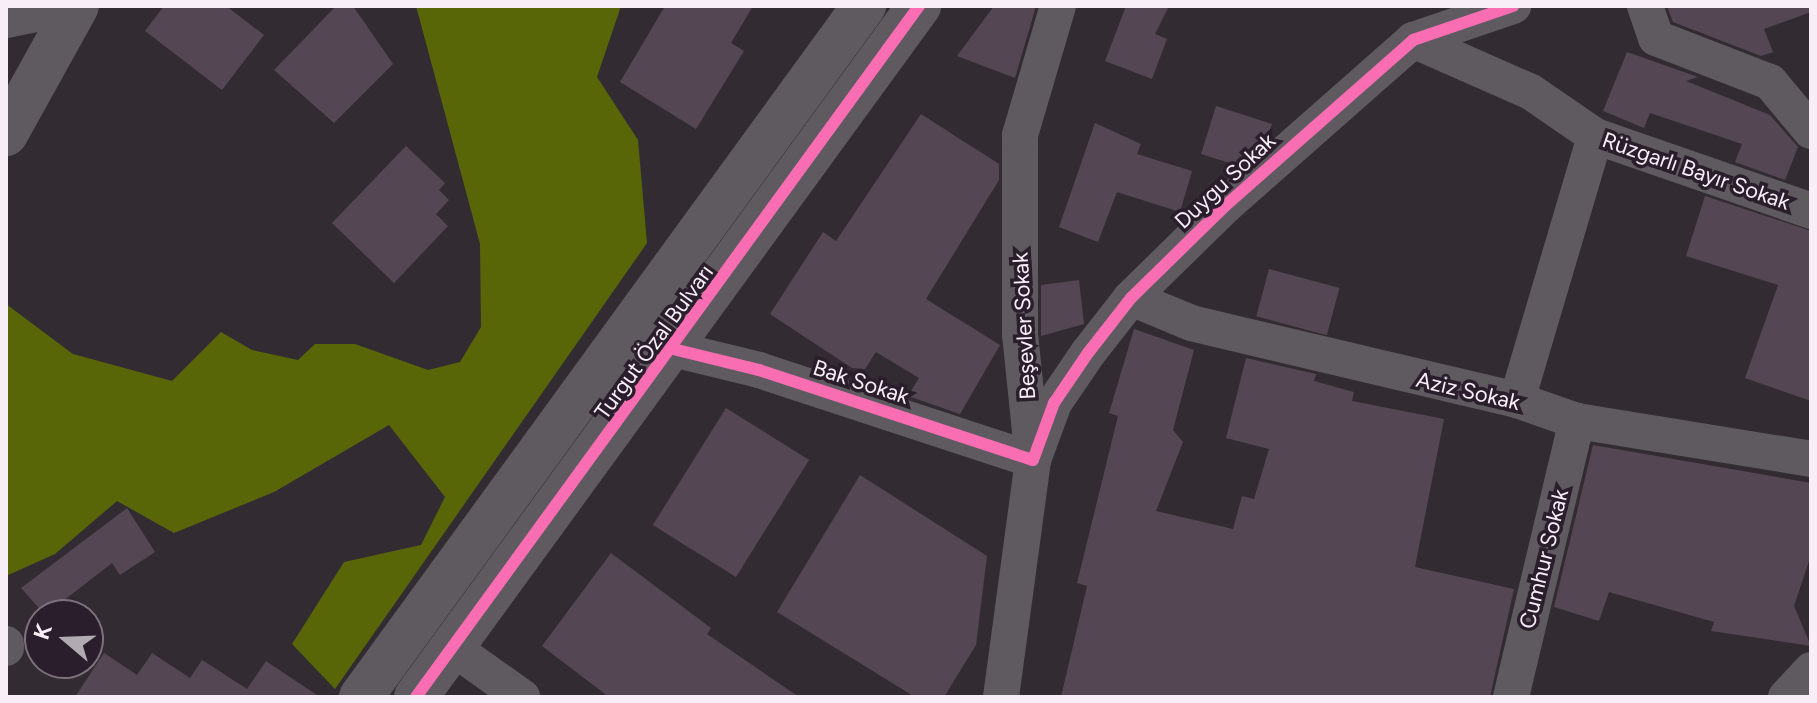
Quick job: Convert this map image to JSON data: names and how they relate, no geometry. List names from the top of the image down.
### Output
{
  "streets": {
    "street": [
      "Rüzgarlı Bayır Sokak",
      "Duygu Sokak",
      "Beşevler Sokak",
      "Turgut Özal Bulvarı",
      "Bak Sokak",
      "Aziz Sokak",
      "Cumhur Sokak"
    ]
  },
  "crossings": [
    ["Rüzgarlı Bayır Sokak", "Duygu Sokak"],
    ["Duygu Sokak", "Beşevler Sokak"],
    ["Duygu Sokak", "Bak Sokak"],
    ["Duygu Sokak", "Aziz Sokak"],
    ["Beşevler Sokak", "Bak Sokak"],
    ["Turgut Özal Bulvarı", "Bak Sokak"],
    ["Aziz Sokak", "Cumhur Sokak"]
  ],
  "north": "left"
}
